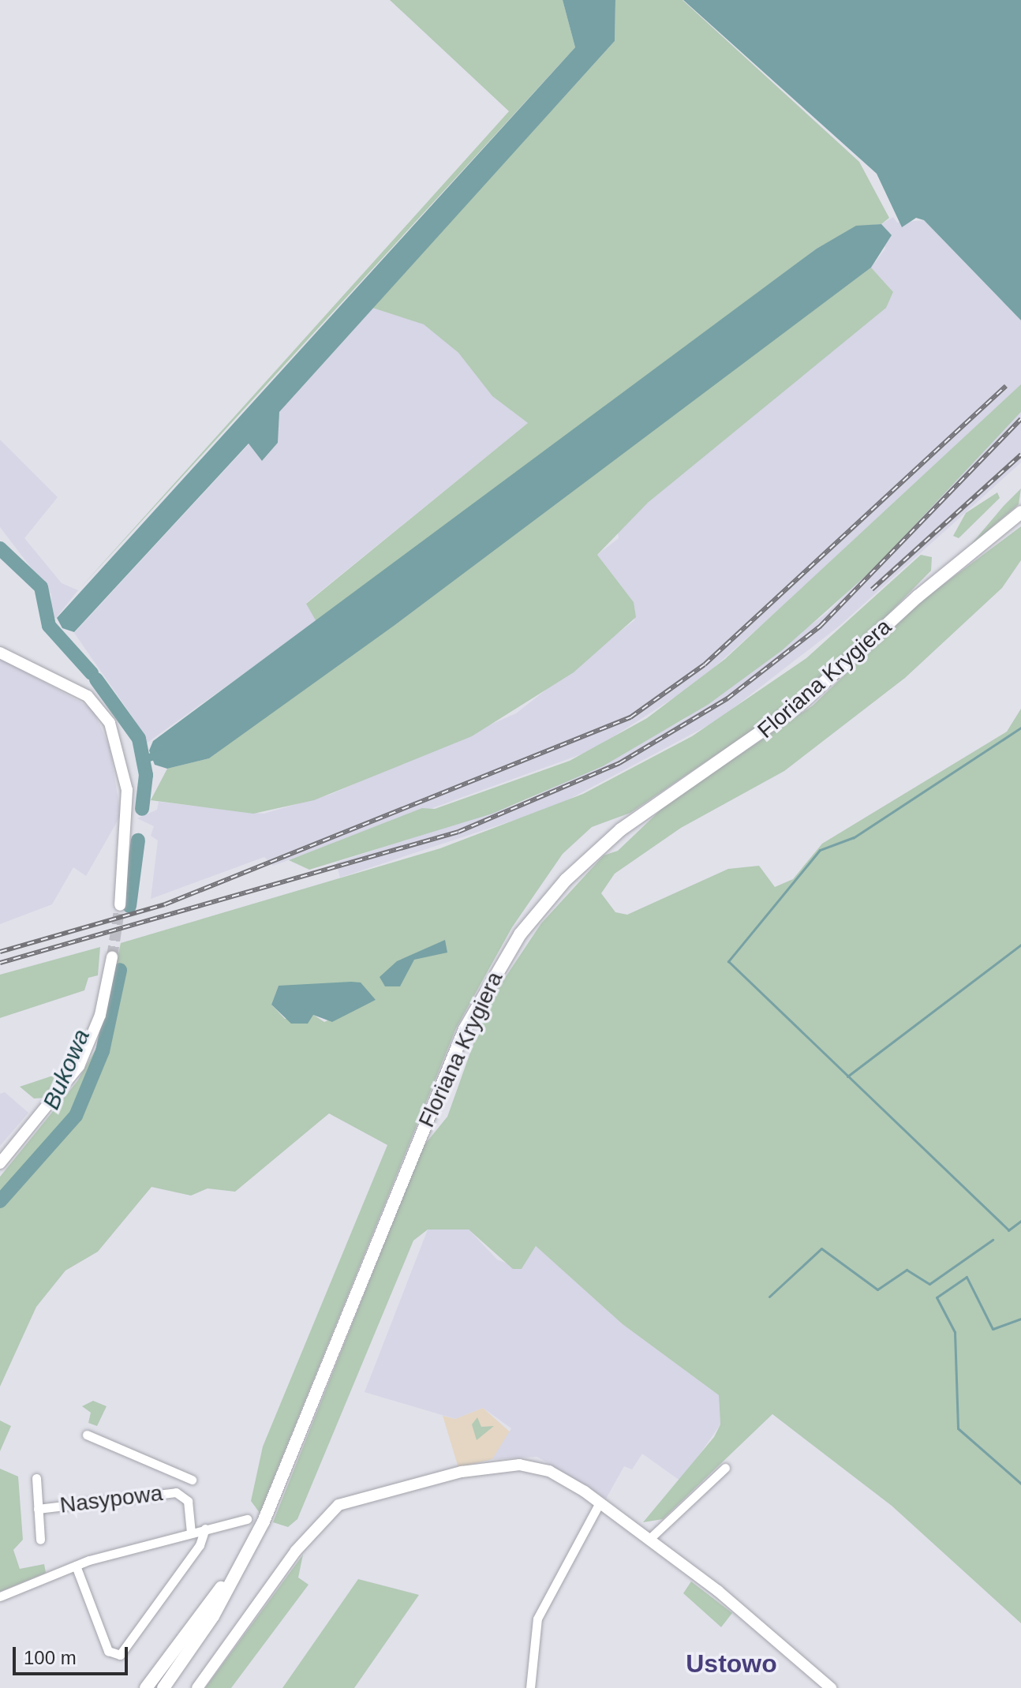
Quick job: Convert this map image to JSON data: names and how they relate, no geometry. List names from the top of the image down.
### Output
{
  "streets": {
    "main road": ["Floriana Krygiera"],
    "street": ["Nasypowa"]
  },
  "districts": ["Ustowo"],
  "water": ["Bukowa"],
  "scale_bar": "100 m"
}
